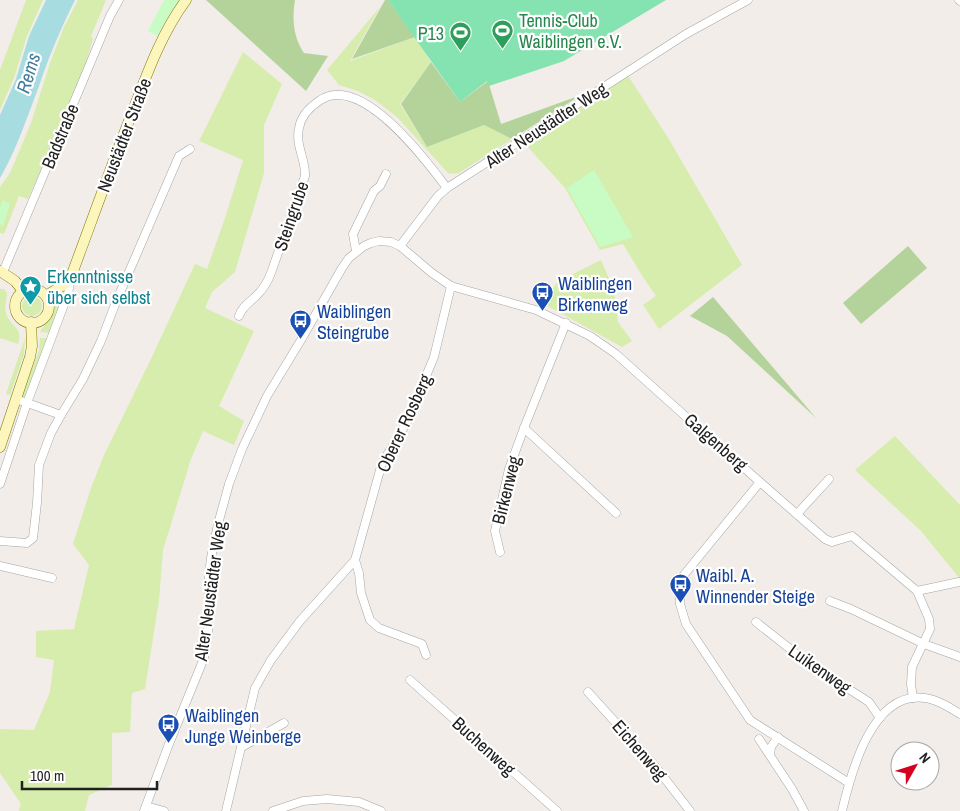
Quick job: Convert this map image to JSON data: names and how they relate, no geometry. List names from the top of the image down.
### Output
{
  "streets": {
    "street": [
      "Alter Neustädter Weg",
      "Neustädter Straße",
      "Badstraße",
      "Steingrube",
      "Oberer Rosberg",
      "Galgenberg",
      "Birkenweg",
      "Luikenweg",
      "Buchenweg",
      "Eichenweg"
    ]
  },
  "crossings": [
    ["Alter Neustädter Weg", "Steingrube"],
    ["Alter Neustädter Weg", "Galgenberg"],
    ["Oberer Rosberg", "Galgenberg"],
    ["Galgenberg", "Birkenweg"]
  ],
  "water": ["Rems"],
  "places": {
    "sports": ["Tennis-Club Waiblingen e.V.", "P13"],
    "place": ["Erkenntnisse über sich selbst"],
    "bus stop": [
      "Waiblingen Birkenweg",
      "Waiblingen Steingrube",
      "Waibl. A. Winnender Steige",
      "Waiblingen Junge Weinberge"
    ]
  },
  "scale_bar": "100 m",
  "north": "top right"
}
